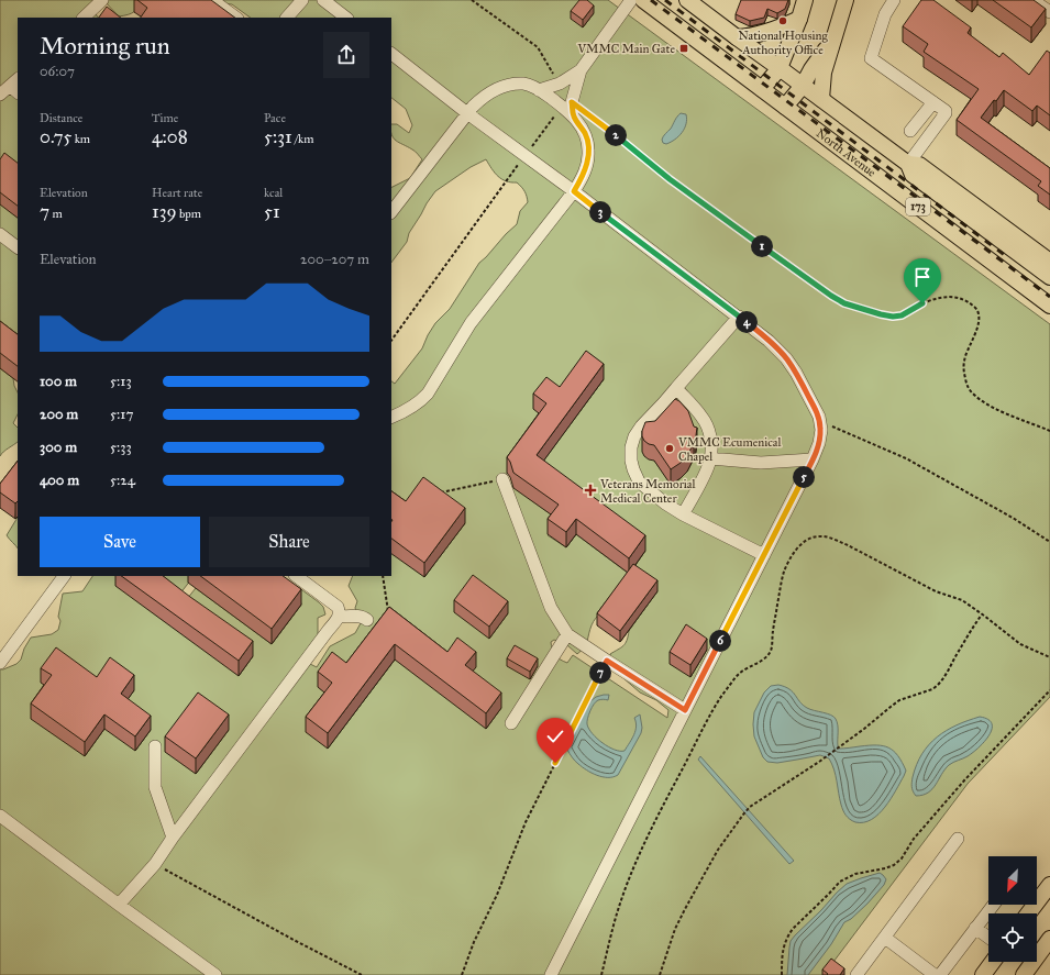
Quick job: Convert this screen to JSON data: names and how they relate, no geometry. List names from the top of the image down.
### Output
{
  "streets": {
    "main road": ["North Avenue", "173"]
  },
  "places": {
    "other": ["National Housing Authority Office", "VMMC Ecumenical Chapel"],
    "transit": ["VMMC Main Gate"],
    "health": ["Veterans Memorial Medical Center"]
  },
  "north": "bottom left",
  "page": {
    "heading": ["Morning run", "06:07"],
    "stats": [
      ["Distance", "0.75 km"],
      ["Time", "4:08"],
      ["Pace", "5:31 /km"],
      ["Elevation", "7 m"],
      ["Heart rate", "139 bpm"],
      ["kcal", "51"]
    ],
    "pins": [
      "2",
      "3",
      "1",
      "4",
      "5",
      "6",
      "7"
    ],
    "chart": ["Elevation", "200–207 m"],
    "list": [
      {
        "name": "100 m",
        "note": "5:13"
      },
      {
        "name": "200 m",
        "note": "5:17"
      },
      {
        "name": "300 m",
        "note": "5:33"
      },
      {
        "name": "400 m",
        "note": "5:24"
      }
    ],
    "buttons": ["Save", "Share"]
  }
}
